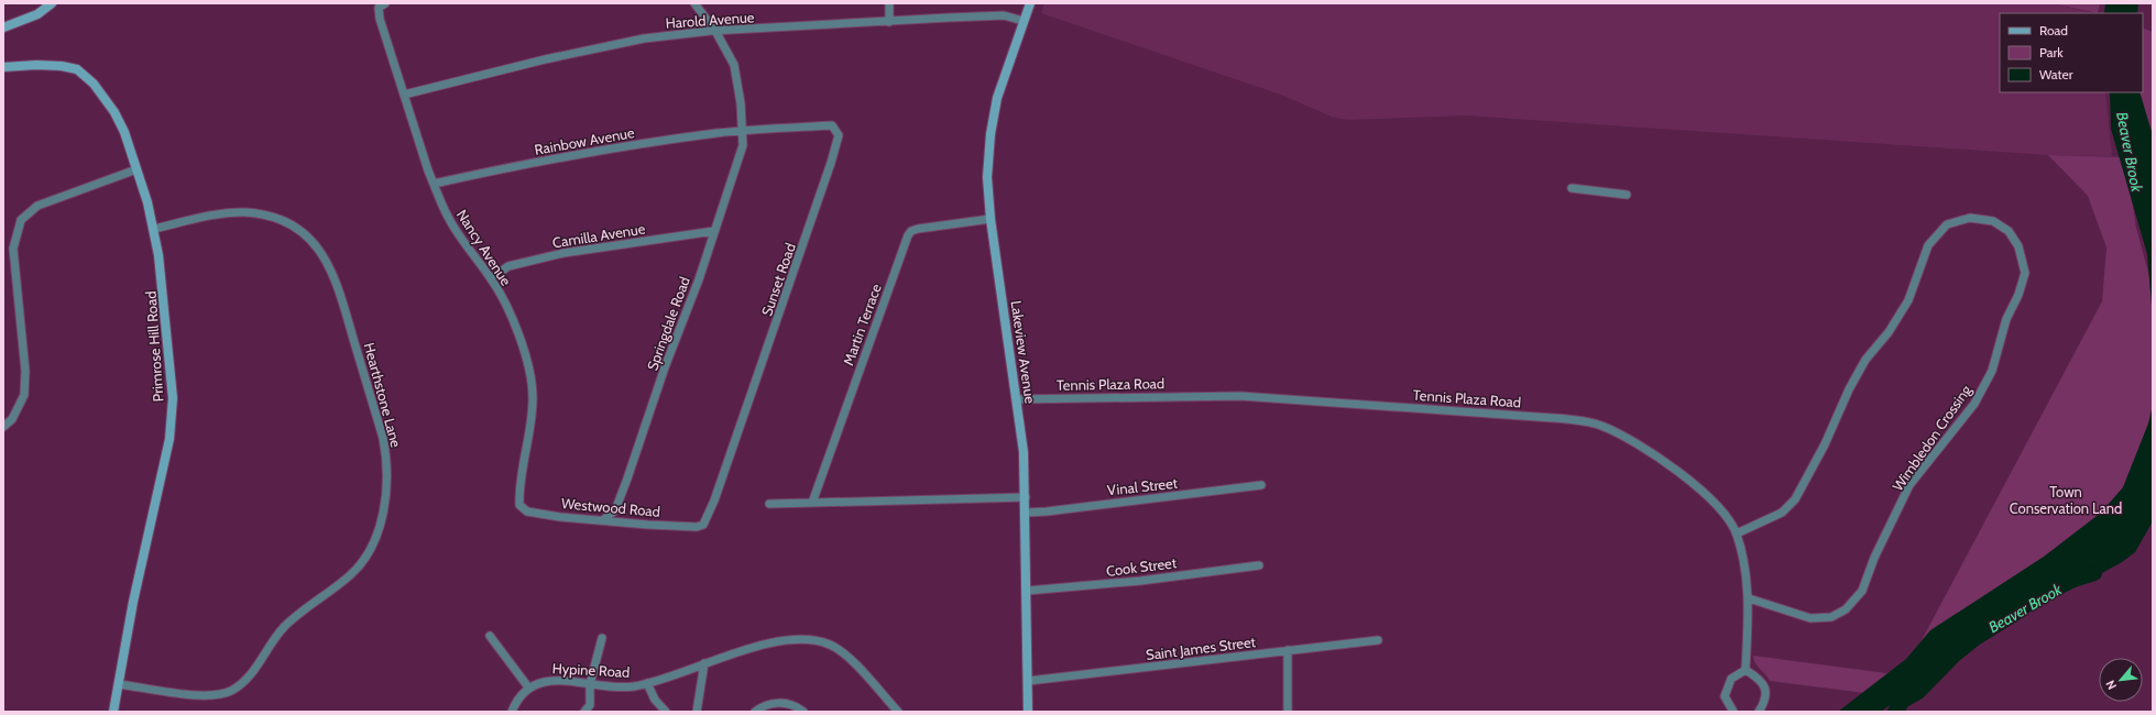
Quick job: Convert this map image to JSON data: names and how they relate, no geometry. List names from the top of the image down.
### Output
{
  "streets": {
    "street": [
      "Harold Avenue",
      "Rainbow Avenue",
      "Camilla Avenue",
      "Nancy Avenue",
      "Sunset Road",
      "Springdale Road",
      "Martin Terrace",
      "Primrose Hill Road",
      "Lakeview Avenue",
      "Tennis Plaza Road",
      "Hearthstone Lane",
      "Wimbledon Crossing",
      "Vinal Street",
      "Westwood Road",
      "Cook Street",
      "Saint James Street",
      "Hypine Road"
    ]
  },
  "crossings": [
    ["Harold Avenue", "Nancy Avenue"],
    ["Harold Avenue", "Springdale Road"],
    ["Harold Avenue", "Lakeview Avenue"],
    ["Rainbow Avenue", "Nancy Avenue"],
    ["Rainbow Avenue", "Sunset Road"],
    ["Rainbow Avenue", "Springdale Road"],
    ["Camilla Avenue", "Nancy Avenue"],
    ["Camilla Avenue", "Springdale Road"],
    ["Nancy Avenue", "Westwood Road"],
    ["Sunset Road", "Springdale Road"],
    ["Sunset Road", "Westwood Road"],
    ["Springdale Road", "Westwood Road"],
    ["Martin Terrace", "Lakeview Avenue"],
    ["Primrose Hill Road", "Hearthstone Lane"],
    ["Lakeview Avenue", "Tennis Plaza Road"],
    ["Lakeview Avenue", "Vinal Street"],
    ["Lakeview Avenue", "Cook Street"],
    ["Lakeview Avenue", "Saint James Street"],
    ["Tennis Plaza Road", "Wimbledon Crossing"]
  ],
  "water": ["Beaver Brook"],
  "parks": ["Town Conservation Land"],
  "legend": ["Road", "Park", "Water"],
  "north": "bottom left"
}
